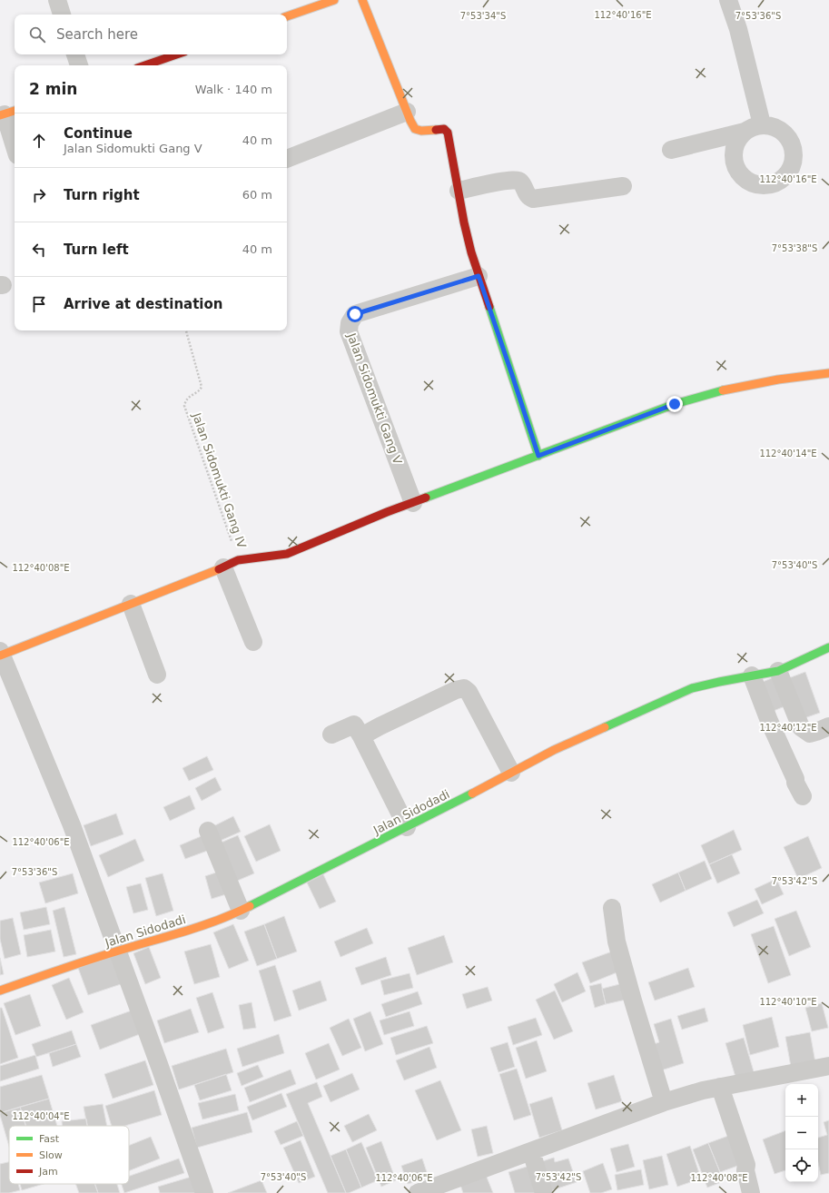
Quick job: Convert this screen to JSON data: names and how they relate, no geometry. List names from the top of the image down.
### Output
{
  "streets": {
    "street": ["Jalan Sidomukti Gang V", "Jalan Sidodadi"],
    "path": ["Jalan Sidomukti Gang IV"]
  },
  "legend": ["Fast", "Slow", "Jam"],
  "page": {
    "search": "Search here",
    "heading": ["2 min", "Walk · 140 m"],
    "list": [
      ["Continue", "Jalan Sidomukti Gang V", "40 m"],
      ["Turn right", "60 m"],
      ["Turn left", "40 m"],
      "Arrive at destination"
    ],
    "map_buttons": ["+", "−"]
  },
  "coordinates": [
    "112°40'16\"E",
    "7°53'34\"S",
    "7°53'36\"S",
    "7°53'38\"S",
    "112°40'14\"E",
    "7°53'40\"S",
    "112°40'08\"E",
    "112°40'12\"E",
    "112°40'06\"E",
    "7°53'42\"S",
    "112°40'10\"E",
    "112°40'04\"E"
  ]
}
